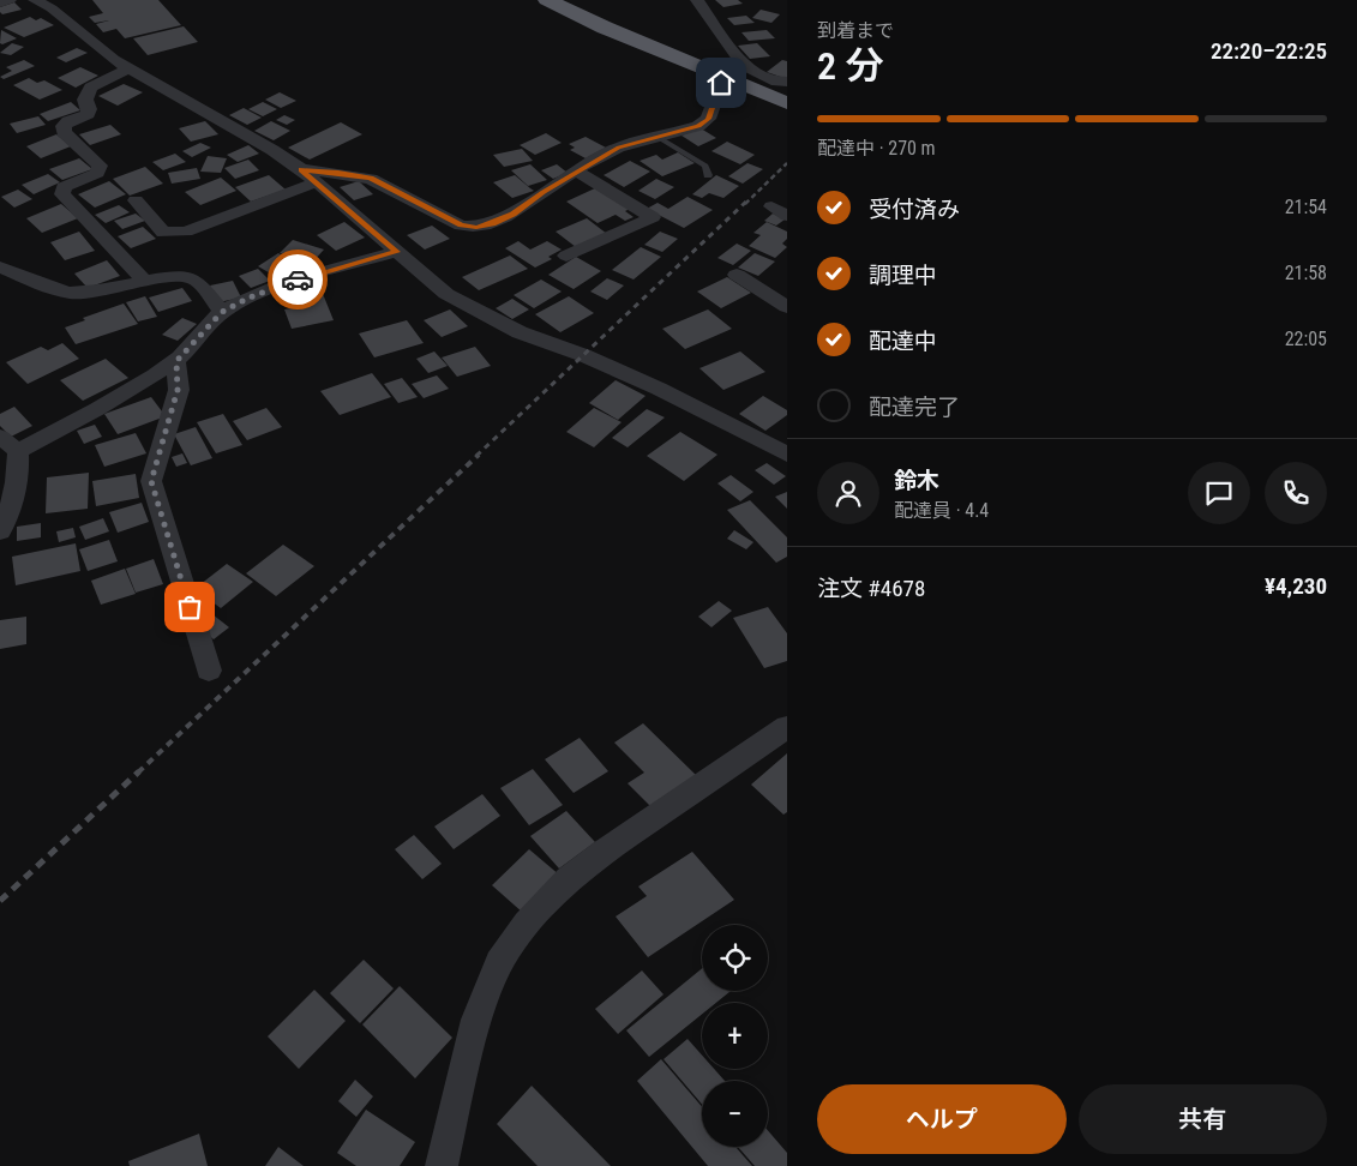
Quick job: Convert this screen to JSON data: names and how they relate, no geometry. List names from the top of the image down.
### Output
{
  "page": {
    "heading": ["2 分", "到着まで", "22:20–22:25"],
    "panel": [
      "鈴木",
      "配達員 · 4.4",
      "注文 #4678",
      "¥4,230"
    ],
    "bar": "配達中 · 270 m",
    "list": [
      ["受付済み", "21:54"],
      ["調理中", "21:58"],
      ["配達中", "22:05"],
      "配達完了"
    ],
    "map_buttons": ["+", "−"],
    "buttons": ["ヘルプ", "共有"]
  }
}
